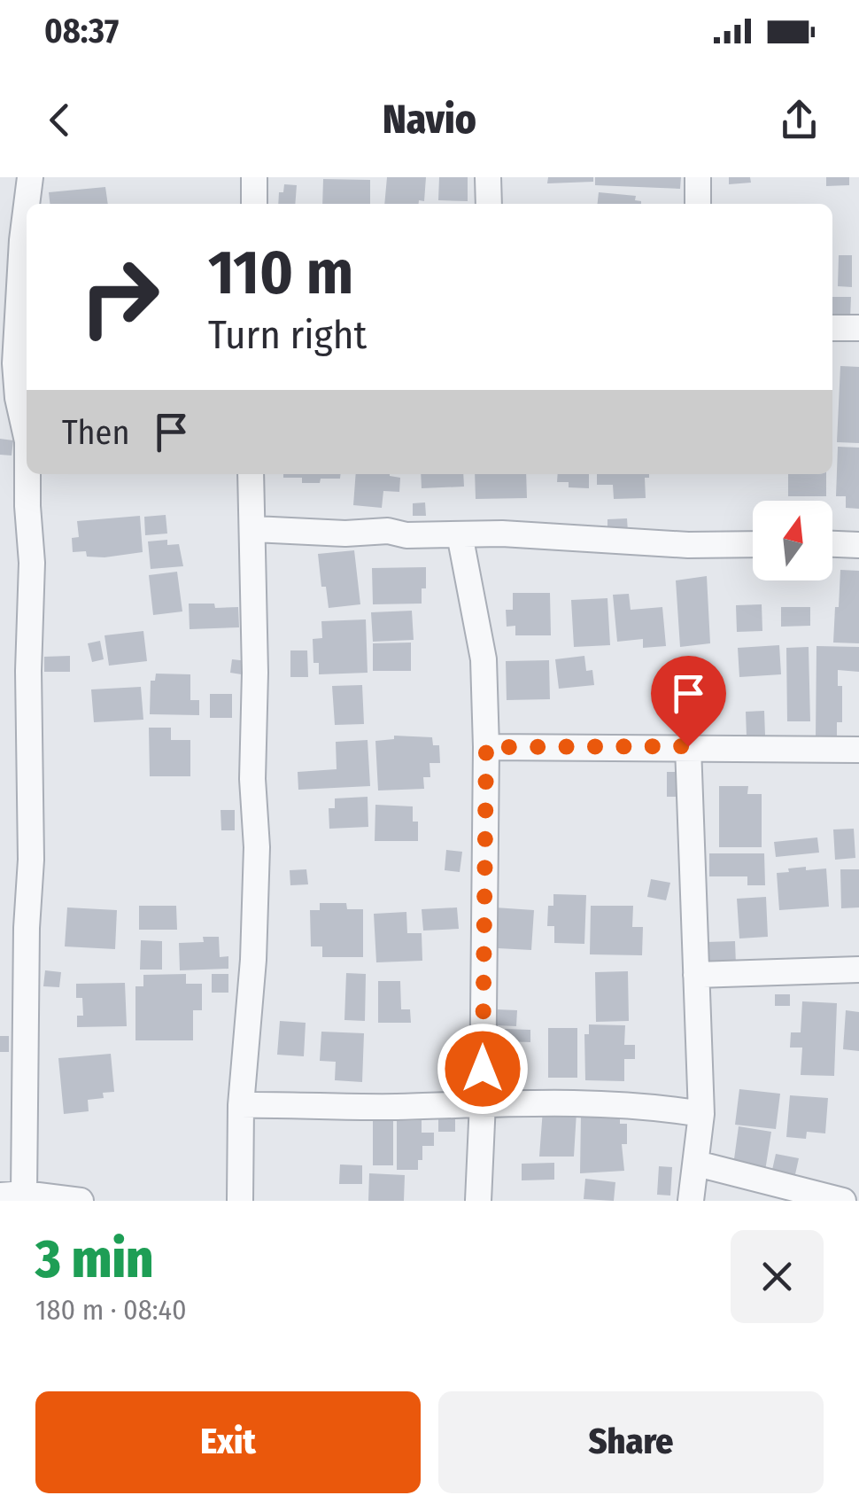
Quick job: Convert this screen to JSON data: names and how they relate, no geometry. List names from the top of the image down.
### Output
{
  "north": "top",
  "page": {
    "status": "08:37",
    "header": "Navio",
    "turn": ["110 m", "Turn right"],
    "then": "Then",
    "heading": ["3 min", "180 m · 08:40"],
    "buttons": ["Exit", "Share"]
  }
}
